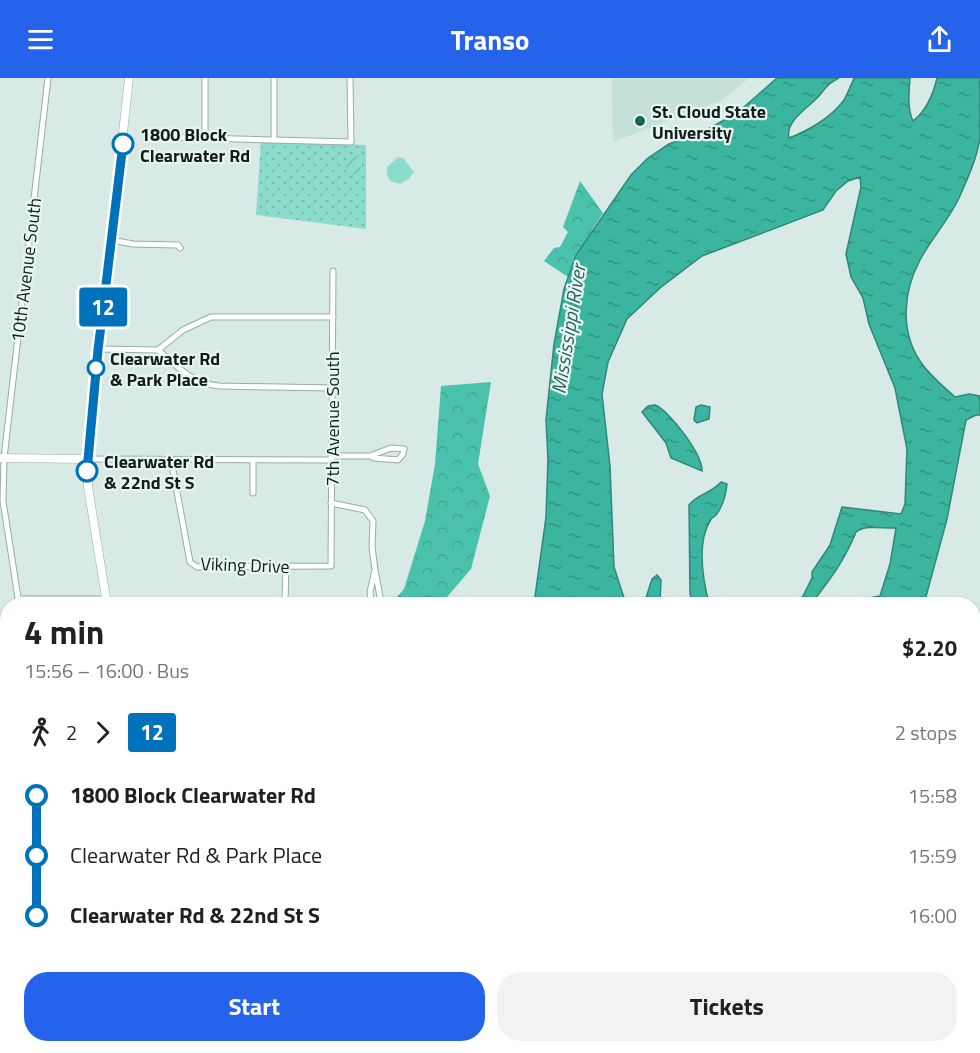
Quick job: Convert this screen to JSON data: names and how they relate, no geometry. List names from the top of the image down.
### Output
{
  "streets": {
    "street": ["10th Avenue South", "7th Avenue South", "Viking Drive"]
  },
  "crossings": [
    ["7th Avenue South", "Viking Drive"]
  ],
  "water": ["Mississippi River"],
  "places": [
    "St. Cloud State University",
    "1800 Block Clearwater Rd",
    "Clearwater Rd & Park Place",
    "Clearwater Rd & 22nd St S"
  ],
  "lines": ["bus line 12"],
  "page": {
    "header": "Transo",
    "on_map": "12",
    "heading": ["4 min", "15:56 – 16:00 · Bus", "$2.20"],
    "legs": ["2", "12", "2 stops"],
    "list": [
      {
        "name": "1800 Block Clearwater Rd",
        "value": "15:58"
      },
      {
        "name": "Clearwater Rd & Park Place",
        "value": "15:59"
      },
      {
        "name": "Clearwater Rd & 22nd St S",
        "value": "16:00"
      }
    ],
    "buttons": ["Start", "Tickets"]
  }
}
